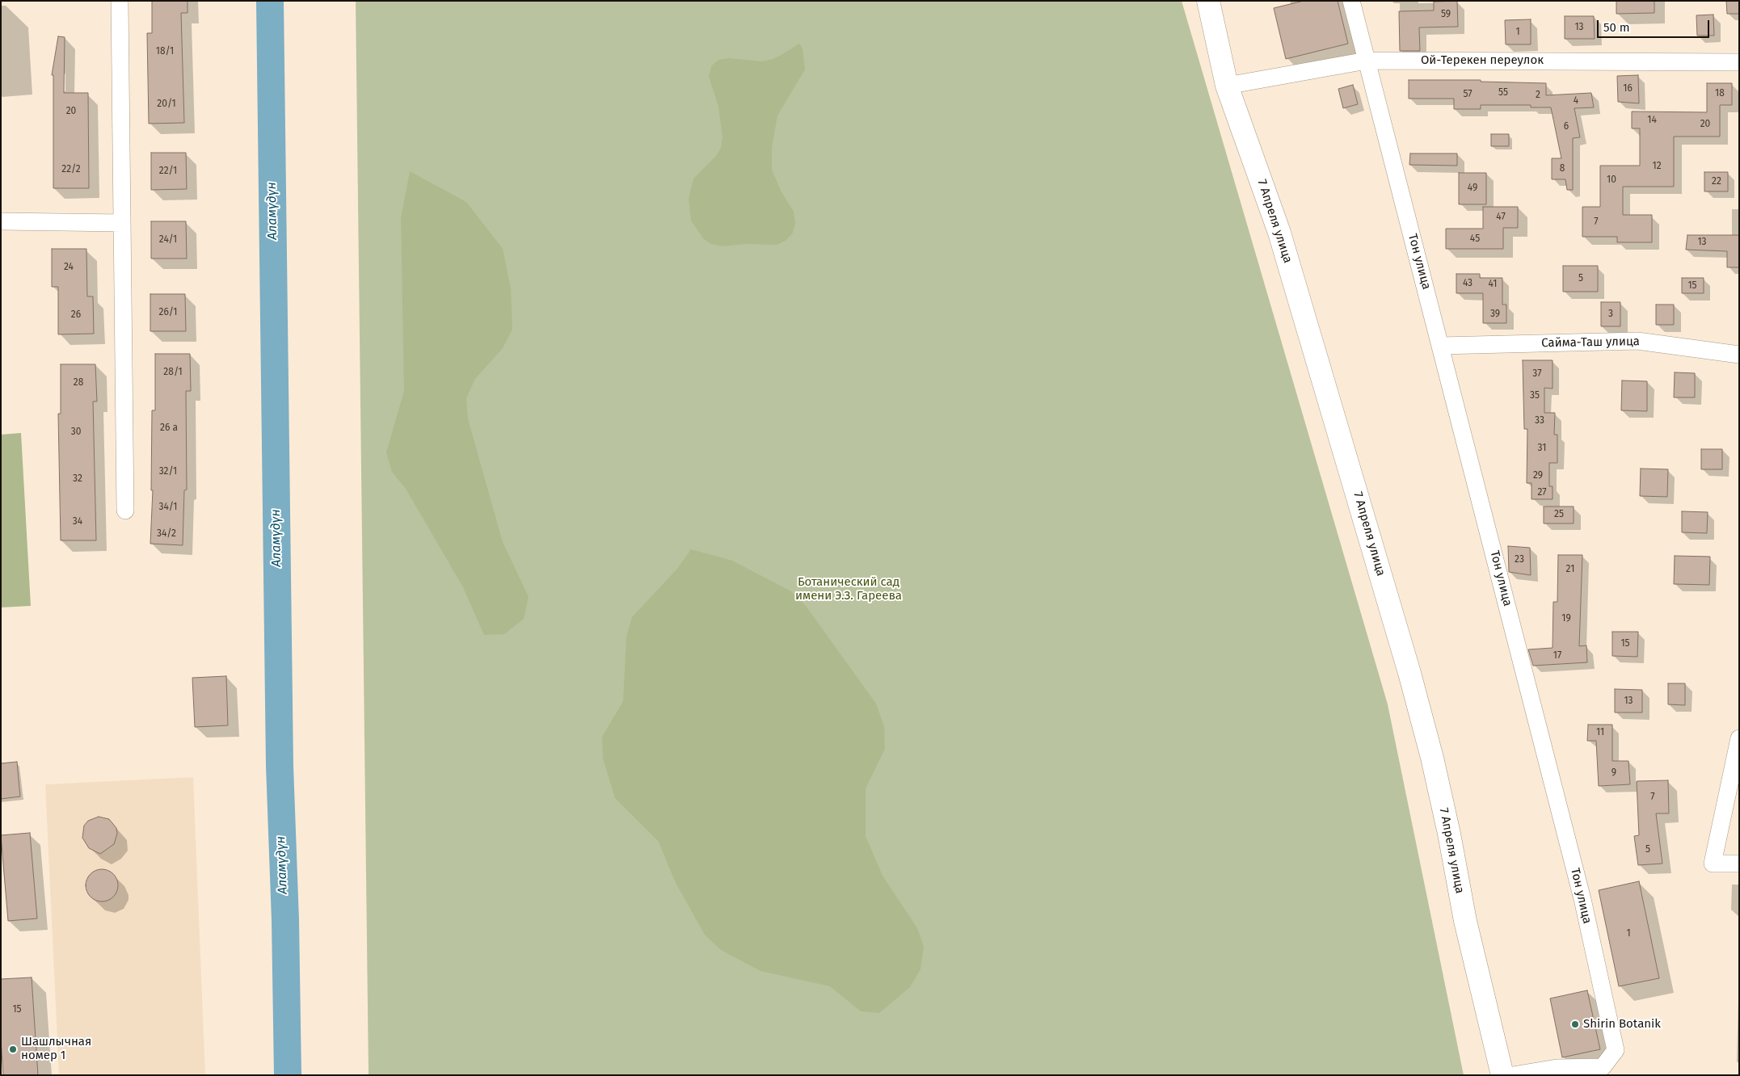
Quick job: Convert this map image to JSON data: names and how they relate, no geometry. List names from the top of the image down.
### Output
{
  "streets": {
    "main road": ["7 Апреля улица"],
    "street": ["Ой-Терекен переулок", "Тон улица", "Сайма-Таш улица"]
  },
  "crossings": [
    ["Ой-Терекен переулок", "7 Апреля улица"],
    ["Ой-Терекен переулок", "Тон улица"],
    ["Тон улица", "Сайма-Таш улица"]
  ],
  "water": ["Аламүдүн"],
  "parks": ["Ботанический сад имени Э.З. Гареева"],
  "places": ["Shirin Botanik", "Шашлычная номер 1"],
  "house_numbers": [
    "59",
    "13",
    "1",
    "18/1",
    "16",
    "55",
    "18",
    "57",
    "2",
    "4",
    "20/1",
    "20",
    "14",
    "20",
    "6",
    "12",
    "8",
    "22/2",
    "22/1",
    "10",
    "22",
    "49",
    "47",
    "7",
    "45",
    "24/1",
    "13",
    "24",
    "5",
    "43",
    "41",
    "15",
    "26/1",
    "39",
    "3",
    "26",
    "28/1",
    "37",
    "28",
    "35",
    "33",
    "26 а",
    "30",
    "31",
    "32/1",
    "29",
    "32",
    "27",
    "34/1",
    "25",
    "34",
    "34/2",
    "23",
    "21",
    "19",
    "15",
    "17",
    "13",
    "11",
    "9",
    "7",
    "5",
    "1",
    "15"
  ],
  "scale_bar": "50 m"
}
